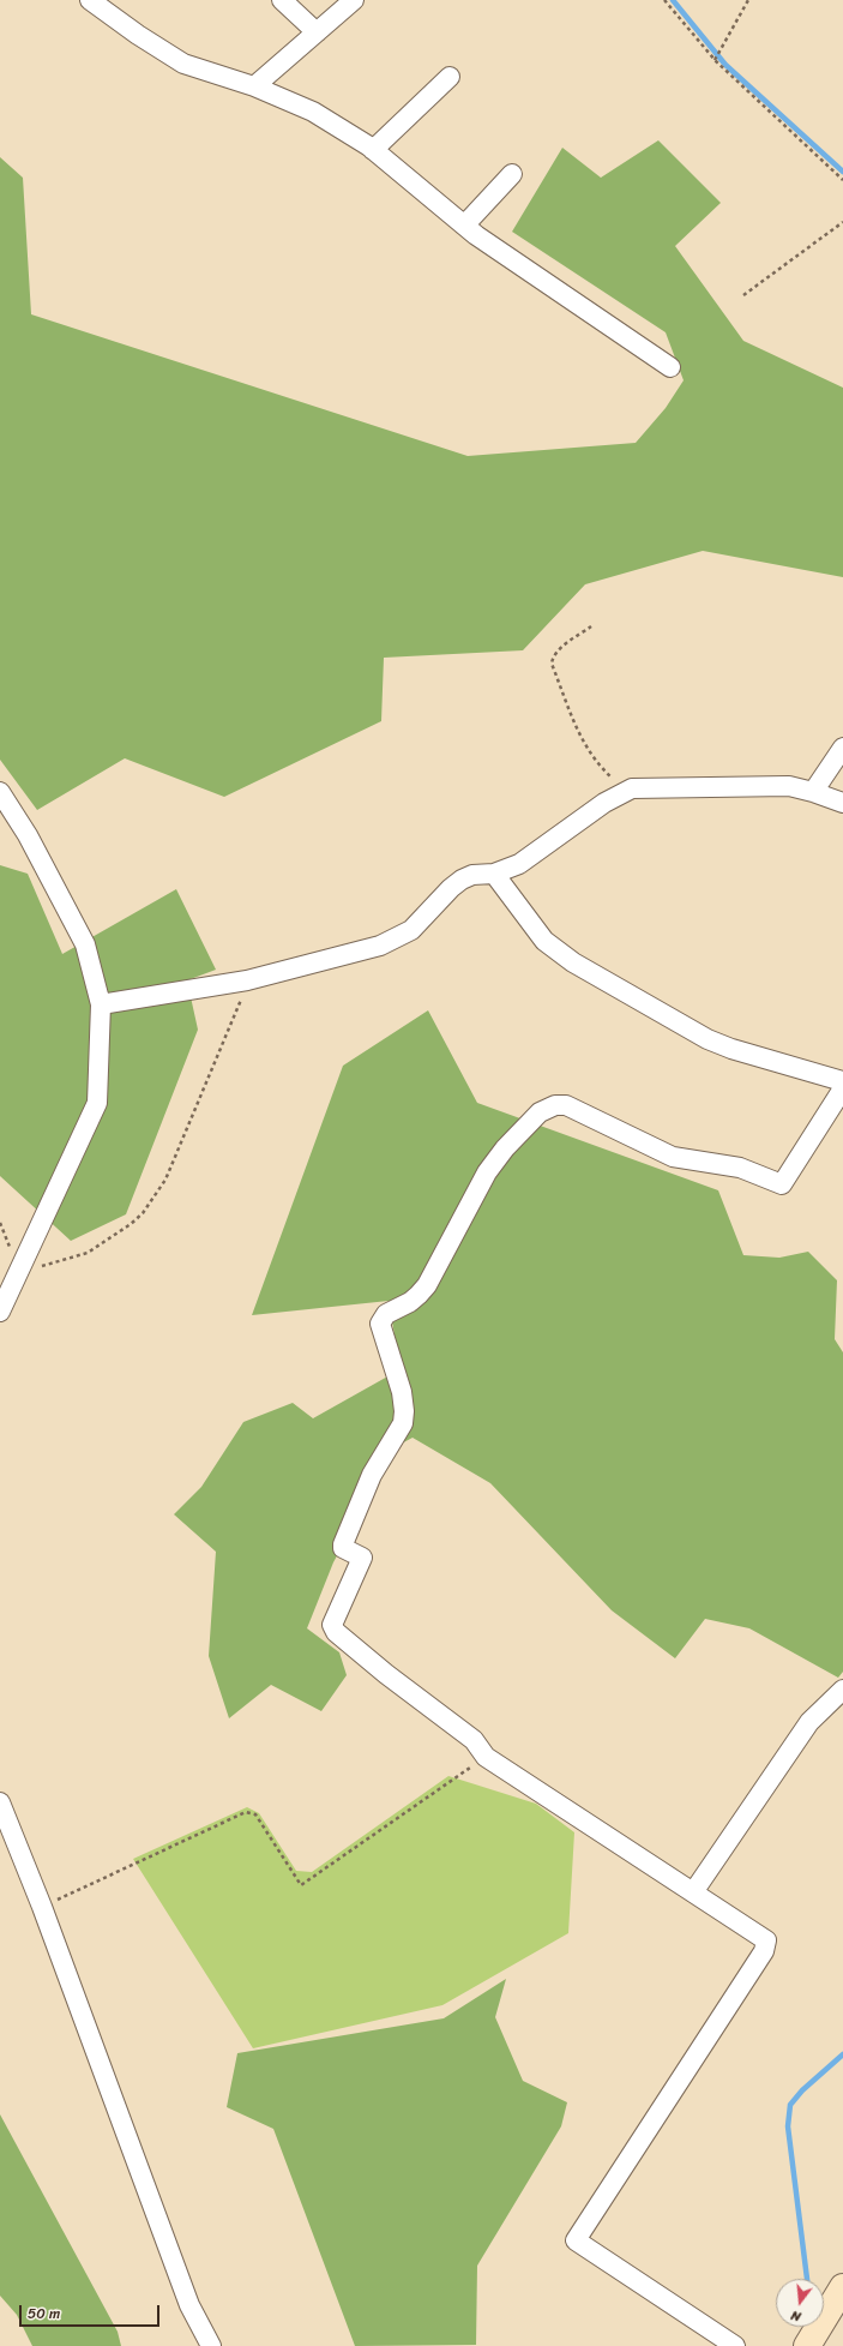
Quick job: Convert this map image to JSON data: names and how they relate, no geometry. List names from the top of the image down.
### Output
{
  "scale_bar": "50 m",
  "north": "bottom"
}
